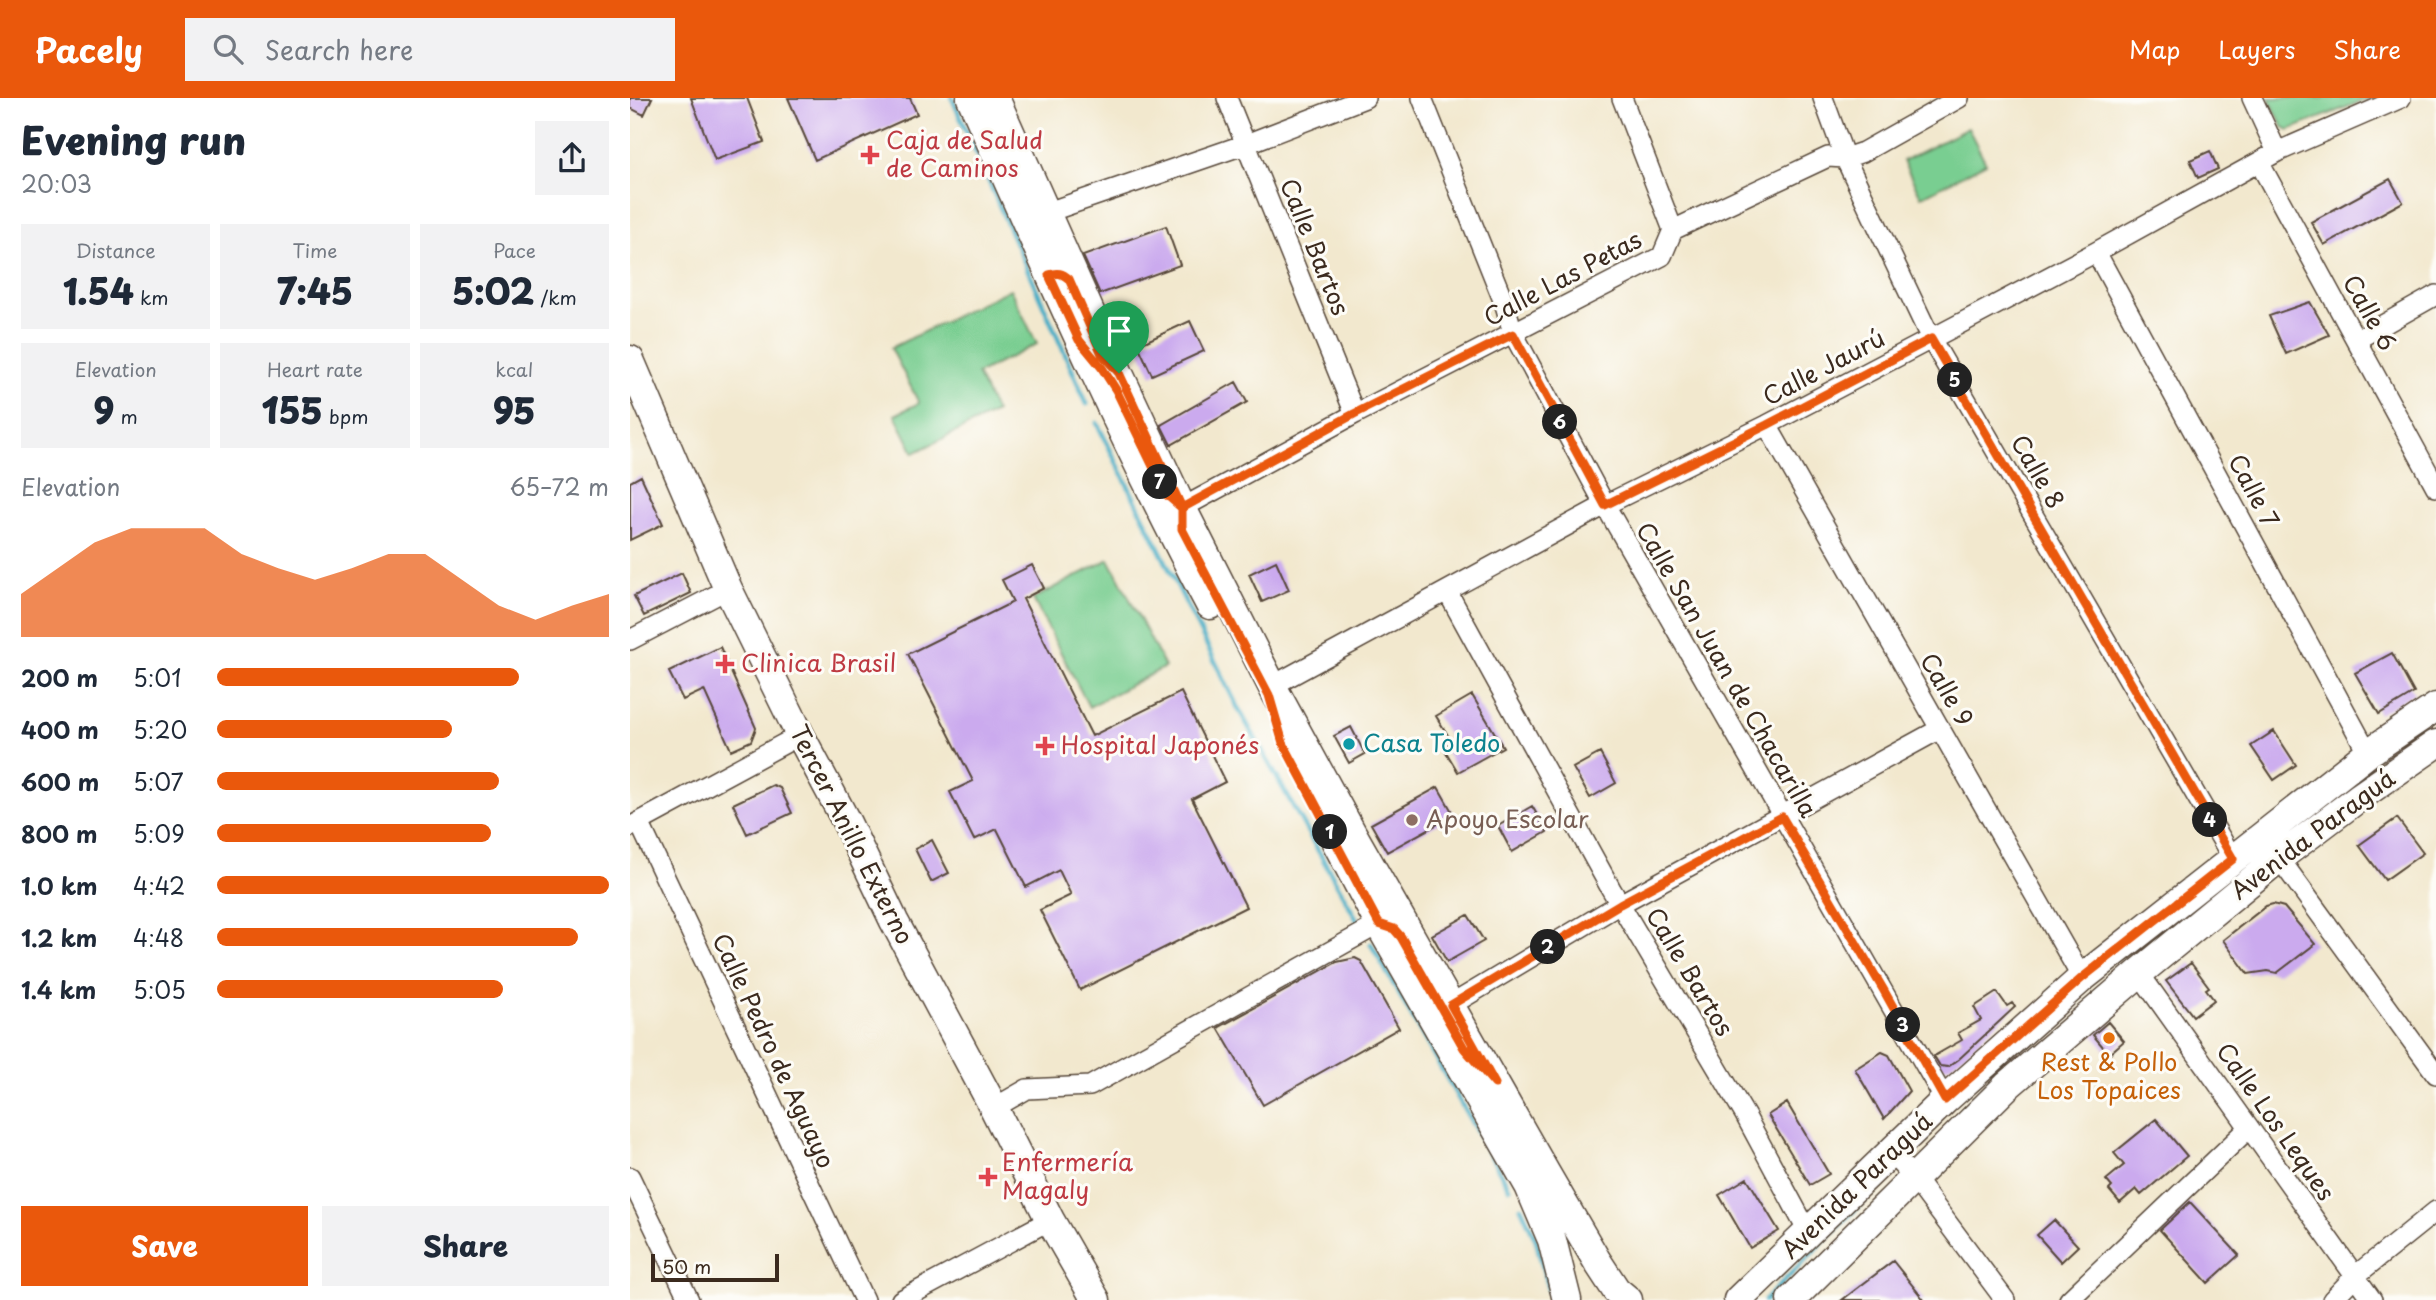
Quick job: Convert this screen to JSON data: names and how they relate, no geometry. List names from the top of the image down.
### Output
{
  "streets": {
    "main road": ["Tercer Anillo Externo", "Avenida Paraguá"],
    "street": [
      "Calle Bartos",
      "Calle Las Petas",
      "Calle 6",
      "Calle Jaurú",
      "Calle 8",
      "Calle 7",
      "Calle San Juan de Chacarilla",
      "Calle 9",
      "Calle Pedro de Aguayo",
      "Calle Los Leques"
    ]
  },
  "crossings": [
    ["Calle Bartos", "Calle Las Petas"],
    ["Calle Bartos", "Calle Jaurú"],
    ["Calle Bartos", "Avenida Paraguá"],
    ["Calle Las Petas", "Calle 8"],
    ["Calle Las Petas", "Calle San Juan de Chacarilla"],
    ["Calle 6", "Calle Jaurú"],
    ["Calle Jaurú", "Calle 8"],
    ["Calle Jaurú", "Calle 7"],
    ["Calle Jaurú", "Calle San Juan de Chacarilla"],
    ["Calle Jaurú", "Calle 9"],
    ["Calle 8", "Avenida Paraguá"],
    ["Calle 7", "Avenida Paraguá"],
    ["Calle San Juan de Chacarilla", "Avenida Paraguá"],
    ["Calle 9", "Avenida Paraguá"],
    ["Avenida Paraguá", "Calle Los Leques"]
  ],
  "places": {
    "health": [
      "Caja de Salud de Caminos",
      "Clinica Brasil",
      "Hospital Japonés",
      "Enfermería Magaly"
    ],
    "other": ["Casa Toledo", "Apoyo Escolar", "Rest & Pollo Los Topaices"]
  },
  "scale_bar": "50 m",
  "page": {
    "header": "Pacely",
    "search": "Search here",
    "nav": ["Map", "Layers", "Share"],
    "heading": ["Evening run", "20:03"],
    "stats": [
      ["Distance", "1.54 km"],
      ["Time", "7:45"],
      ["Pace", "5:02 /km"],
      ["Elevation", "9 m"],
      ["Heart rate", "155 bpm"],
      ["kcal", "95"]
    ],
    "pins": [
      "5",
      "6",
      "7",
      "4",
      "1",
      "2",
      "3"
    ],
    "chart": ["Elevation", "65–72 m"],
    "list": [
      {
        "name": "200 m",
        "note": "5:01"
      },
      {
        "name": "400 m",
        "note": "5:20"
      },
      {
        "name": "600 m",
        "note": "5:07"
      },
      {
        "name": "800 m",
        "note": "5:09"
      },
      {
        "name": "1.0 km",
        "note": "4:42"
      },
      {
        "name": "1.2 km",
        "note": "4:48"
      },
      {
        "name": "1.4 km",
        "note": "5:05"
      }
    ],
    "buttons": ["Save", "Share"],
    "scale": "50 m"
  }
}
